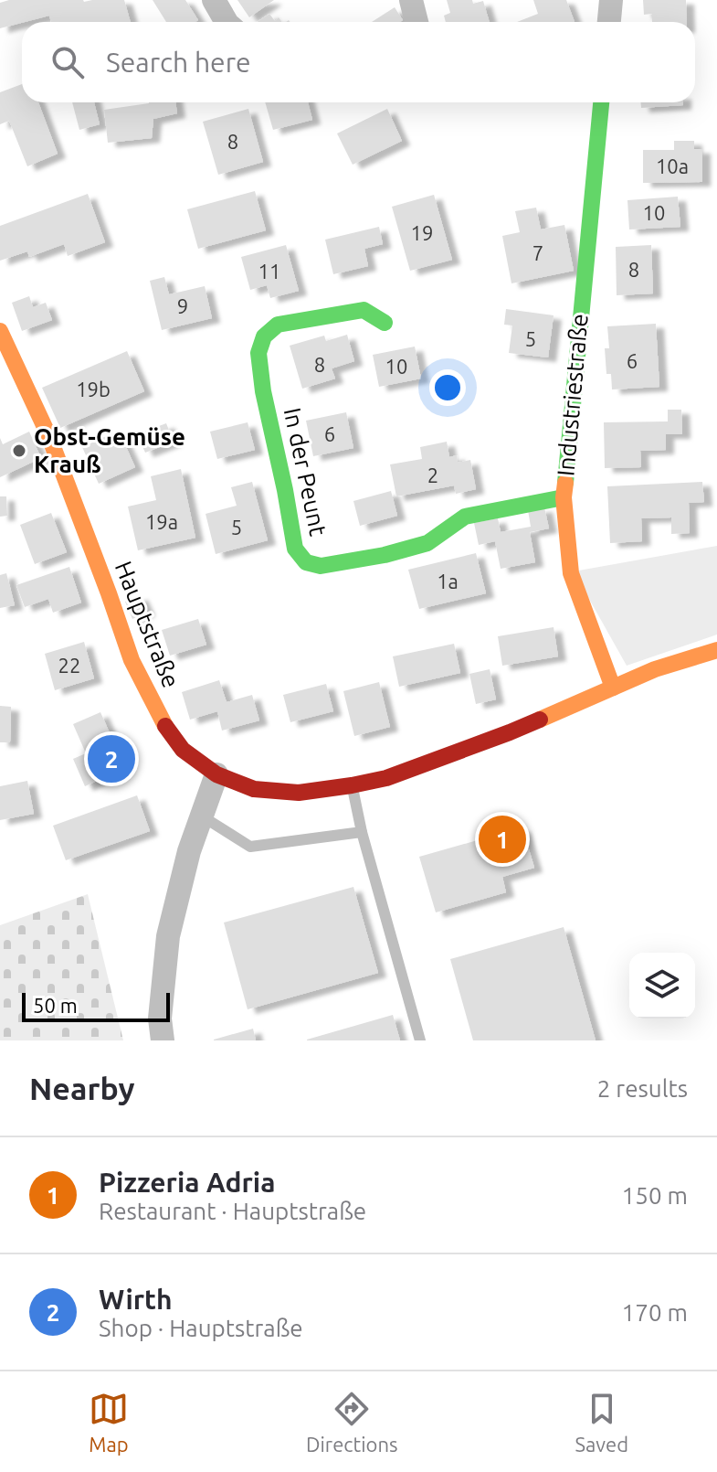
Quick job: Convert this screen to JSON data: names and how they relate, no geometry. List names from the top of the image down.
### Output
{
  "streets": {
    "street": ["Industriestraße", "In der Peunt", "Hauptstraße"]
  },
  "crossings": [
    ["Industriestraße", "In der Peunt"],
    ["Industriestraße", "Hauptstraße"]
  ],
  "places": ["Obst-Gemüse Krauß"],
  "house_numbers": [
    "8",
    "10a",
    "10",
    "19",
    "7",
    "8",
    "11",
    "9",
    "5",
    "6",
    "8",
    "10",
    "19b",
    "6",
    "2",
    "19a",
    "5",
    "1a",
    "22"
  ],
  "scale_bar": "50 m",
  "page": {
    "search": "Search here",
    "pins": ["2", "1"],
    "scale": "50 m",
    "heading": ["Nearby", "2 results"],
    "list": [
      {
        "mark": "1",
        "name": "Pizzeria Adria",
        "note": "Restaurant · Hauptstraße",
        "value": "150 m"
      },
      {
        "mark": "2",
        "name": "Wirth",
        "note": "Shop · Hauptstraße",
        "value": "170 m"
      }
    ],
    "nav": ["Map", "Directions", "Saved"]
  }
}
